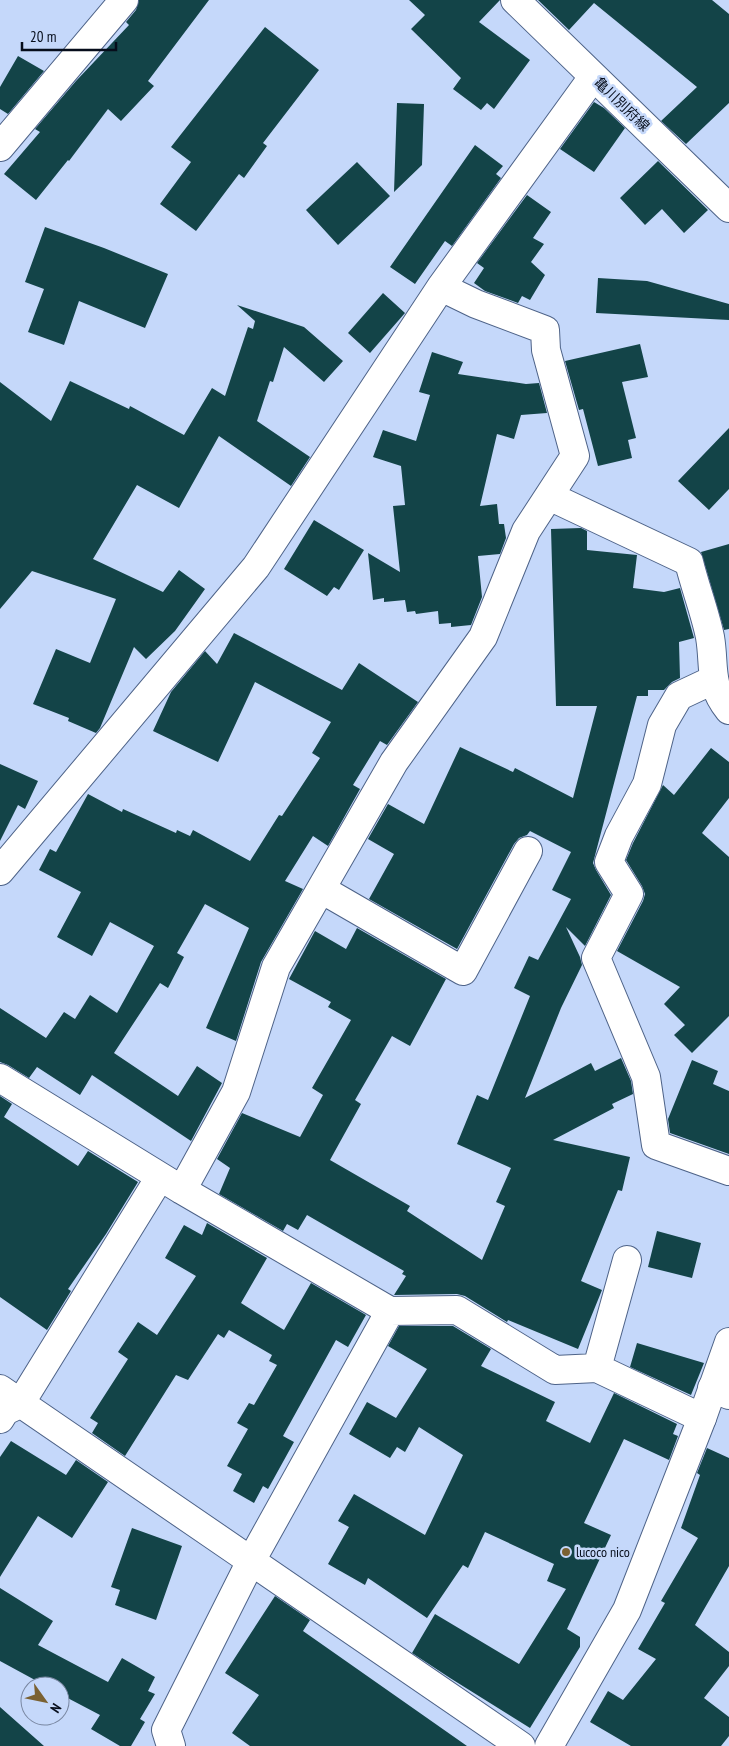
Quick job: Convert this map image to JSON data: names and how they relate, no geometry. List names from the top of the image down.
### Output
{
  "streets": {
    "street": ["亀川別府線"]
  },
  "places": ["lucoco nico"],
  "scale_bar": "20 m",
  "north": "bottom right"
}
